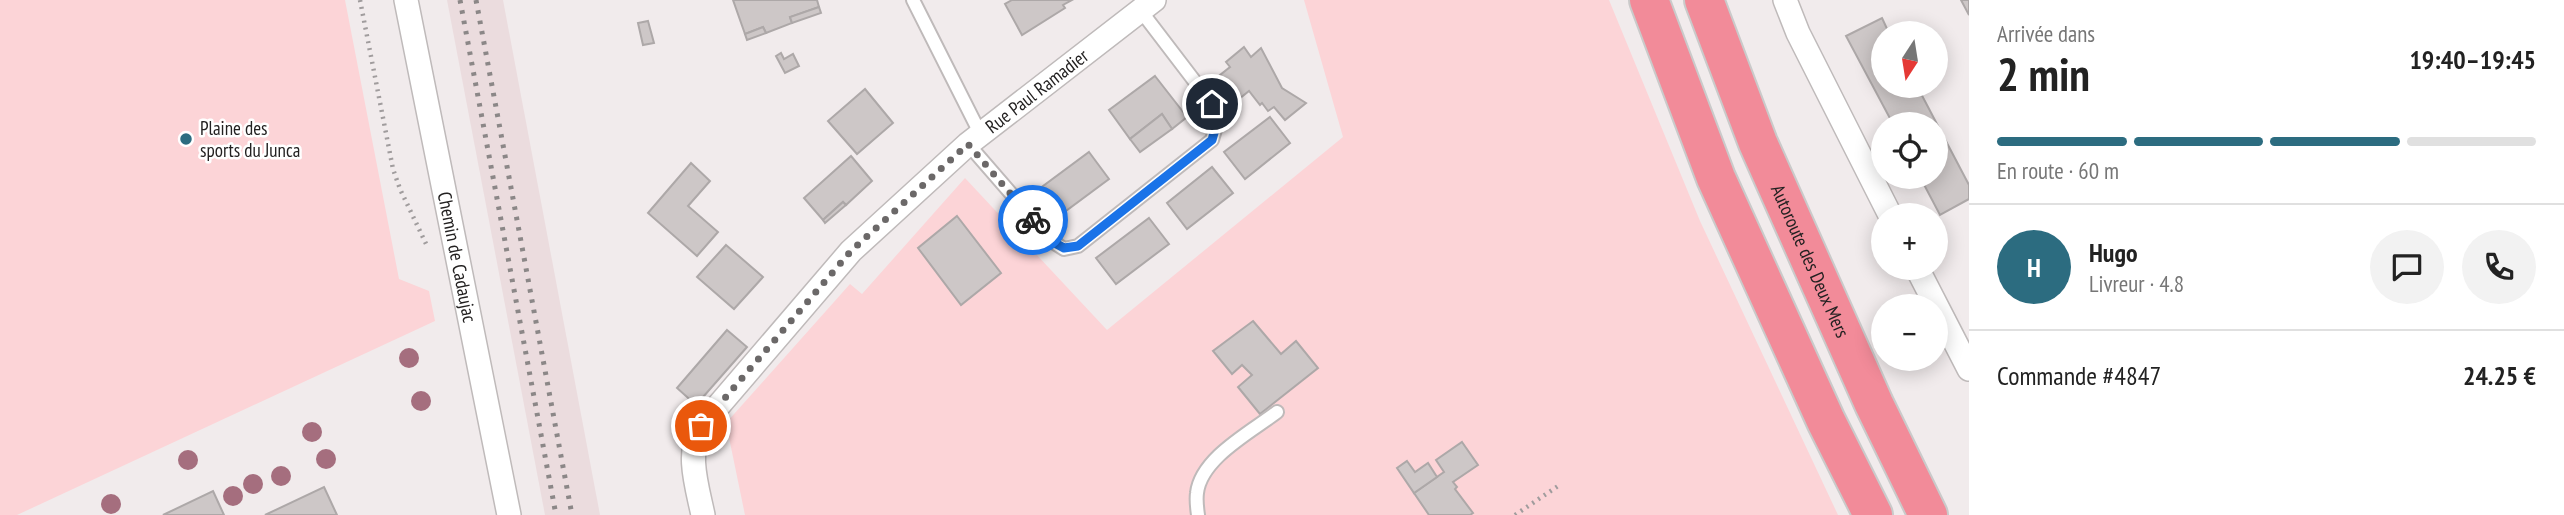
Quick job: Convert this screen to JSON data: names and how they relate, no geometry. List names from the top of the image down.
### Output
{
  "streets": {
    "highway": ["Autoroute des Deux Mers"],
    "street": ["Rue Paul Ramadier", "Chemin de Cadaujac"]
  },
  "places": ["Plaine des sports du Junca"],
  "north": "bottom",
  "page": {
    "heading": ["2 min", "Arrivée dans", "19:40–19:45"],
    "panel": [
      "Hugo",
      "Livreur · 4.8",
      "Commande #4847",
      "24.25 €"
    ],
    "map_buttons": ["+", "−"],
    "bar": "En route · 60 m",
    "round": "H"
  }
}
